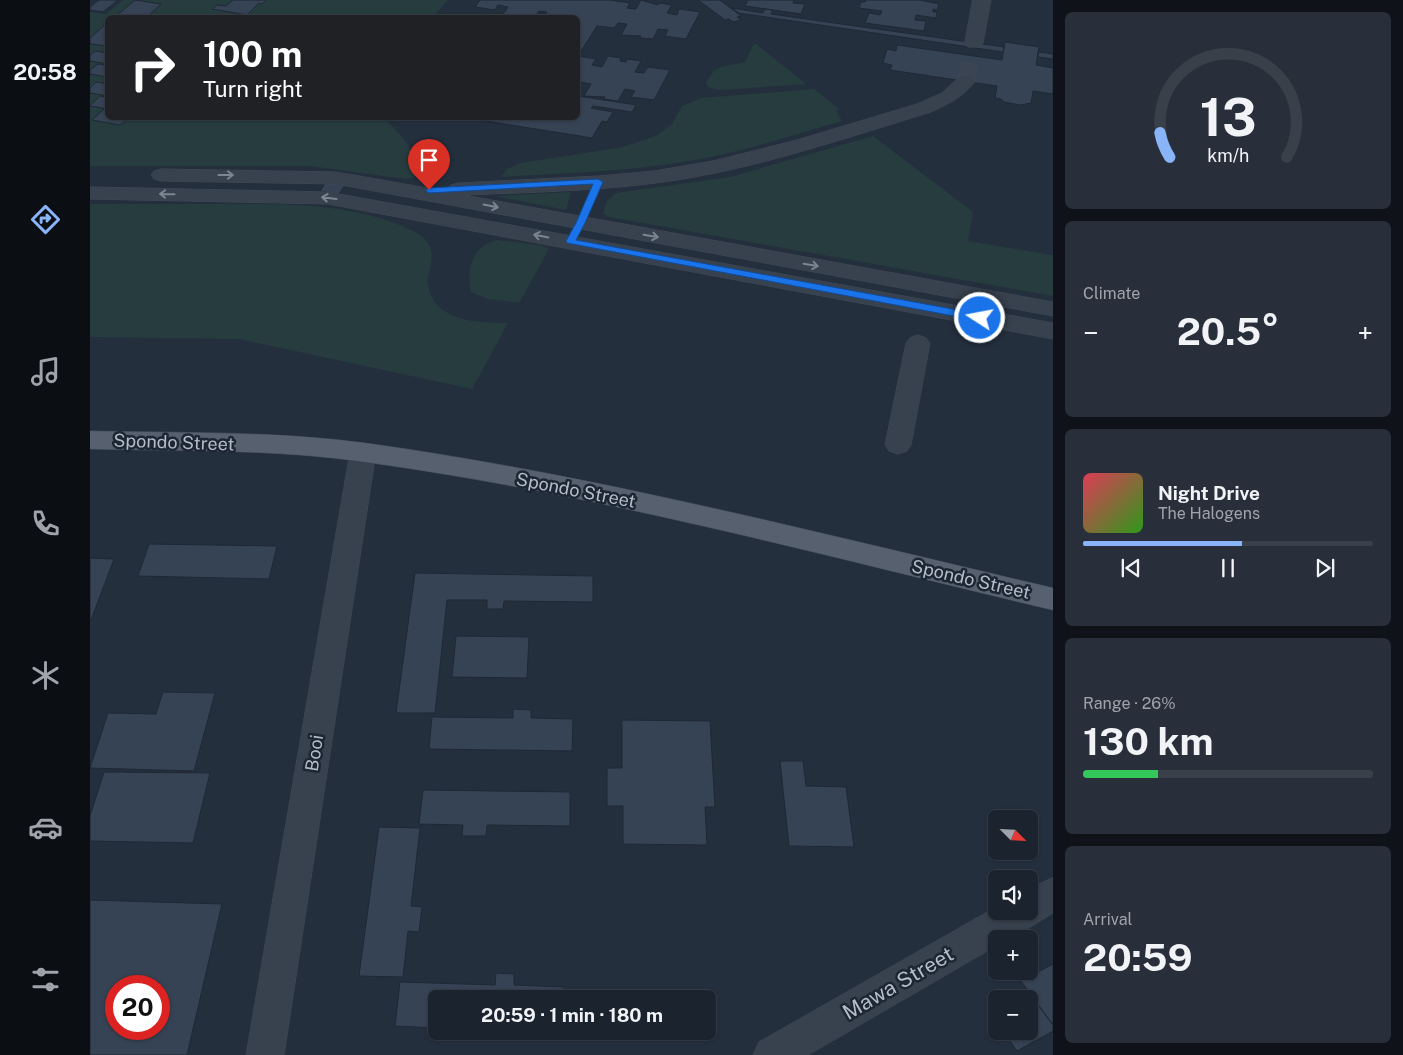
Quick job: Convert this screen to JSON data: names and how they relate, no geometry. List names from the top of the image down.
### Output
{
  "streets": {
    "main road": ["Spondo Street"],
    "street": ["Booi", "Mawa Street"]
  },
  "crossings": [
    ["Spondo Street", "Booi"]
  ],
  "north": "bottom right",
  "page": {
    "tabs": "20:58",
    "turn": ["100 m", "Turn right"],
    "tile": [
      "Climate",
      ["Range · 26%", "130 km"],
      ["Arrival", "20:59"]
    ],
    "heat": ["−", "20.5°", "+"],
    "song": ["Night Drive", "The Halogens"],
    "map_buttons": ["+", "−"],
    "limit": "20",
    "trip": "20:59 · 1 min · 180 m",
    "gauge": ["13", "km/h"]
  }
}
